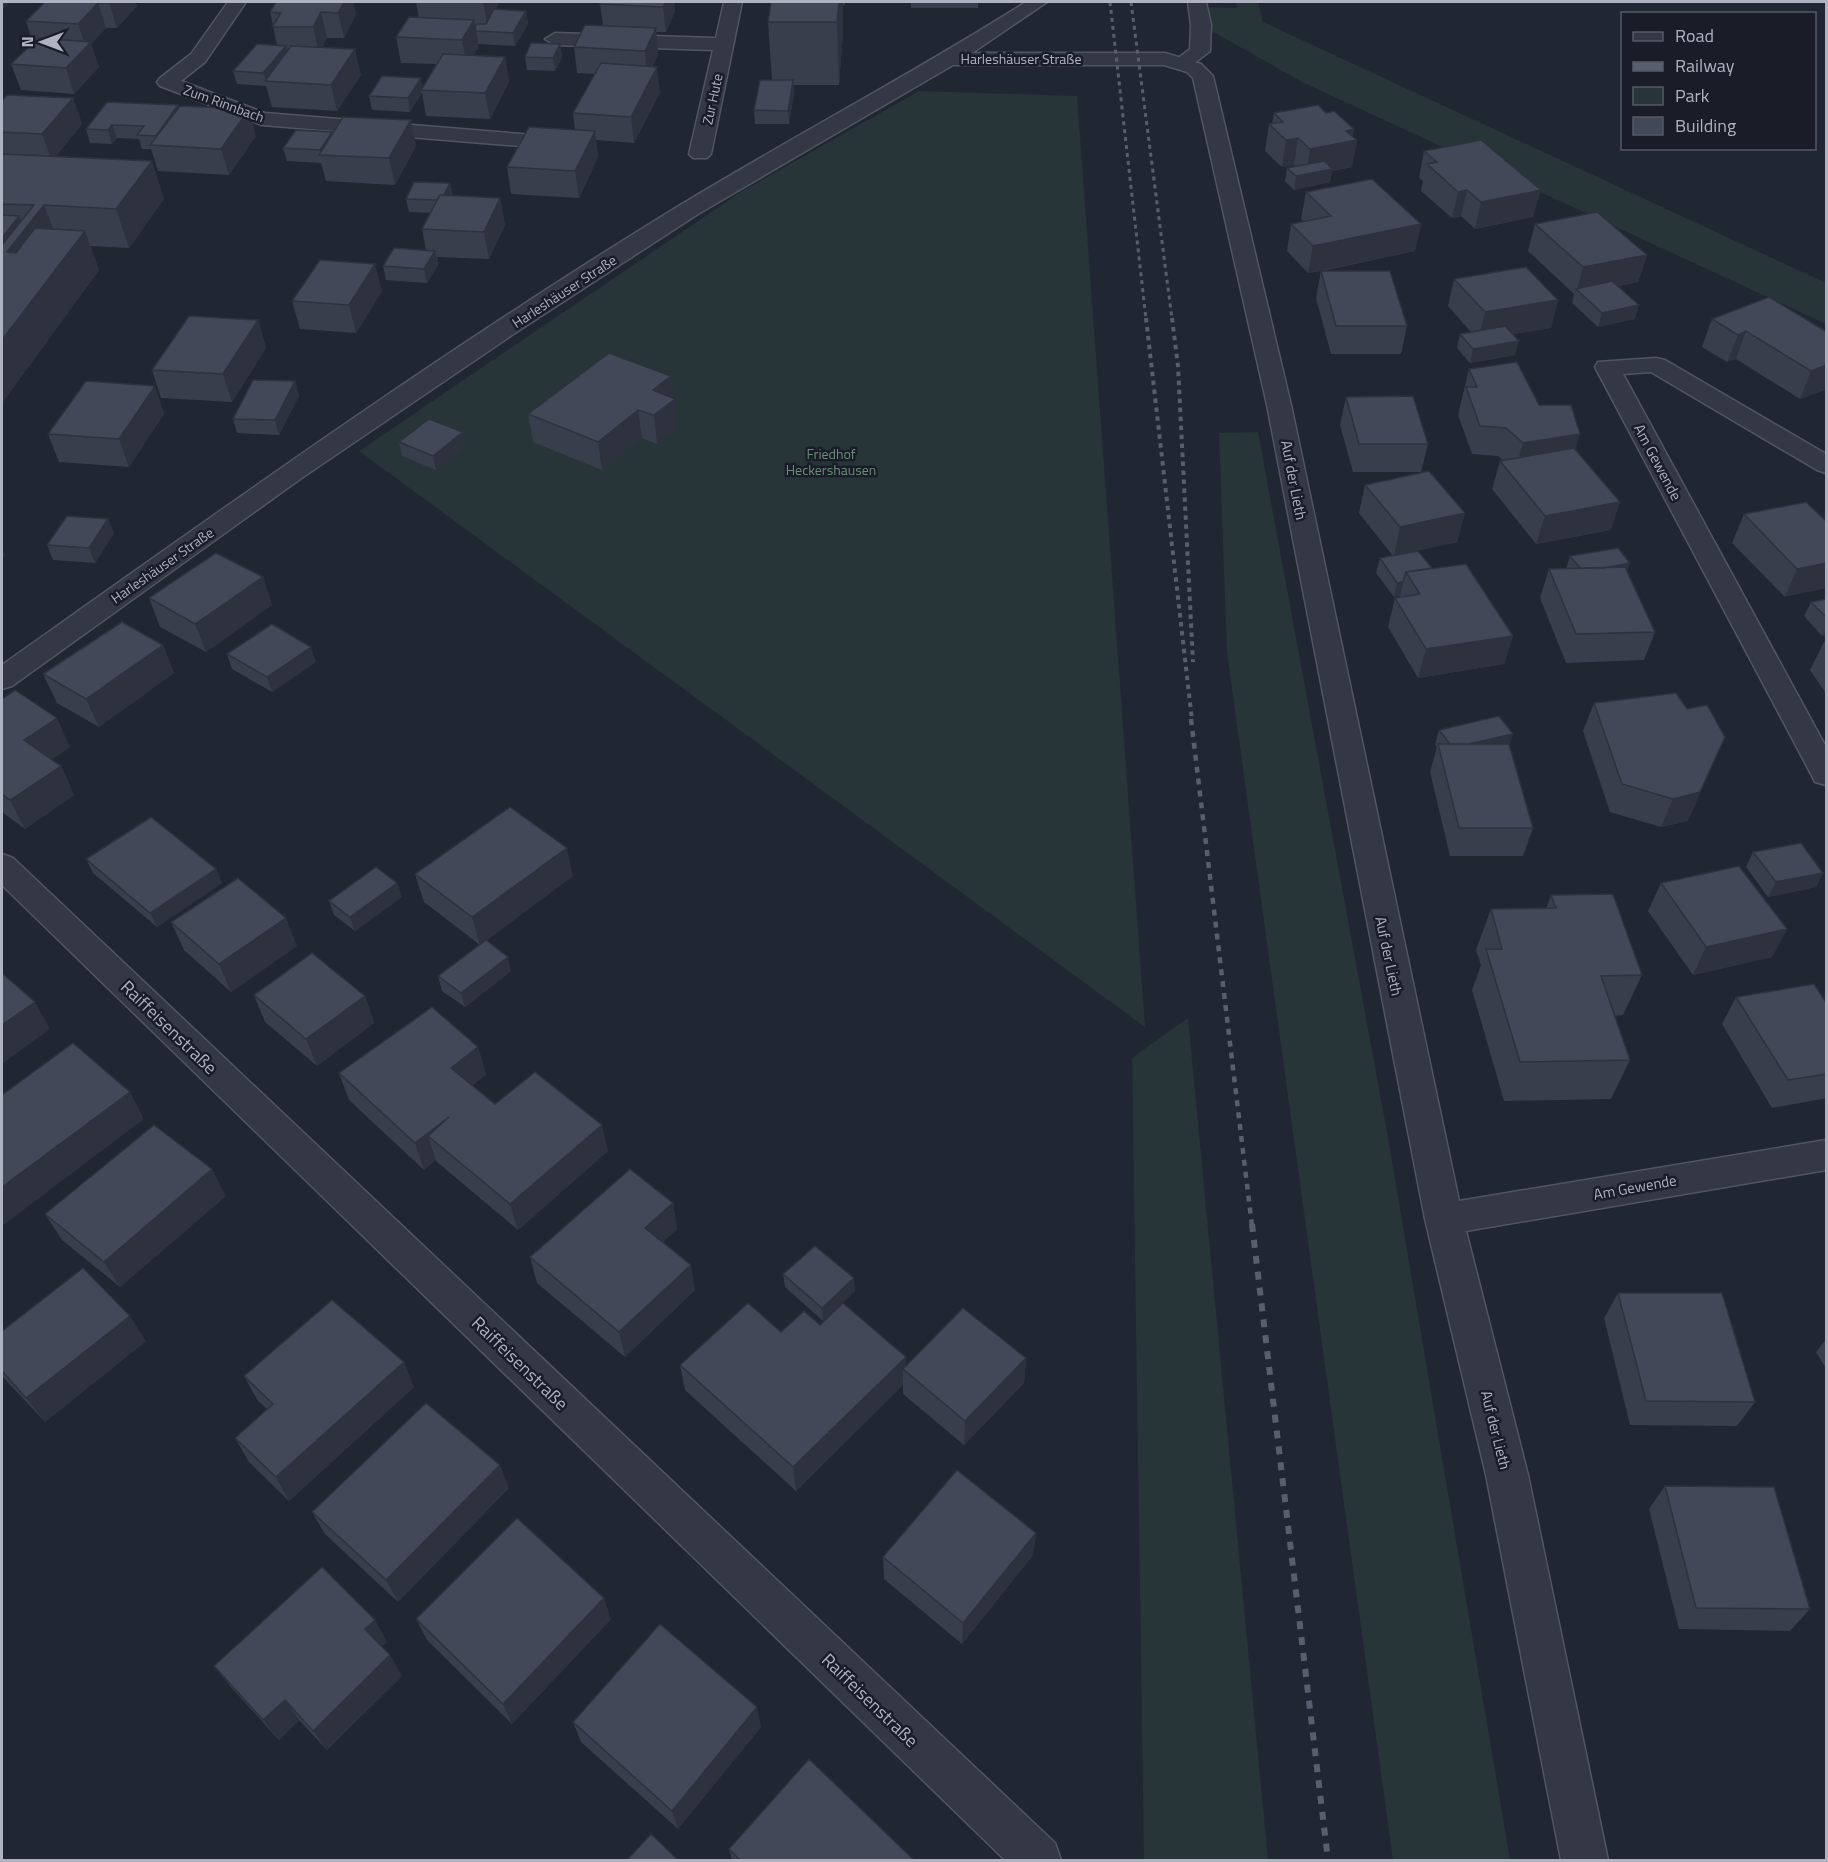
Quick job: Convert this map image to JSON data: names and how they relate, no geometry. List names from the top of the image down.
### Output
{
  "streets": {
    "street": [
      "Harleshäuser Straße",
      "Zur Hute",
      "Zum Rinnbach",
      "Am Gewende",
      "Auf der Lieth",
      "Raiffeisenstraße"
    ]
  },
  "crossings": [
    ["Harleshäuser Straße", "Auf der Lieth"],
    ["Am Gewende", "Auf der Lieth"]
  ],
  "parks": ["Friedhof Heckershausen"],
  "legend": [
    "Road",
    "Railway",
    "Park",
    "Building"
  ],
  "north": "left"
}
